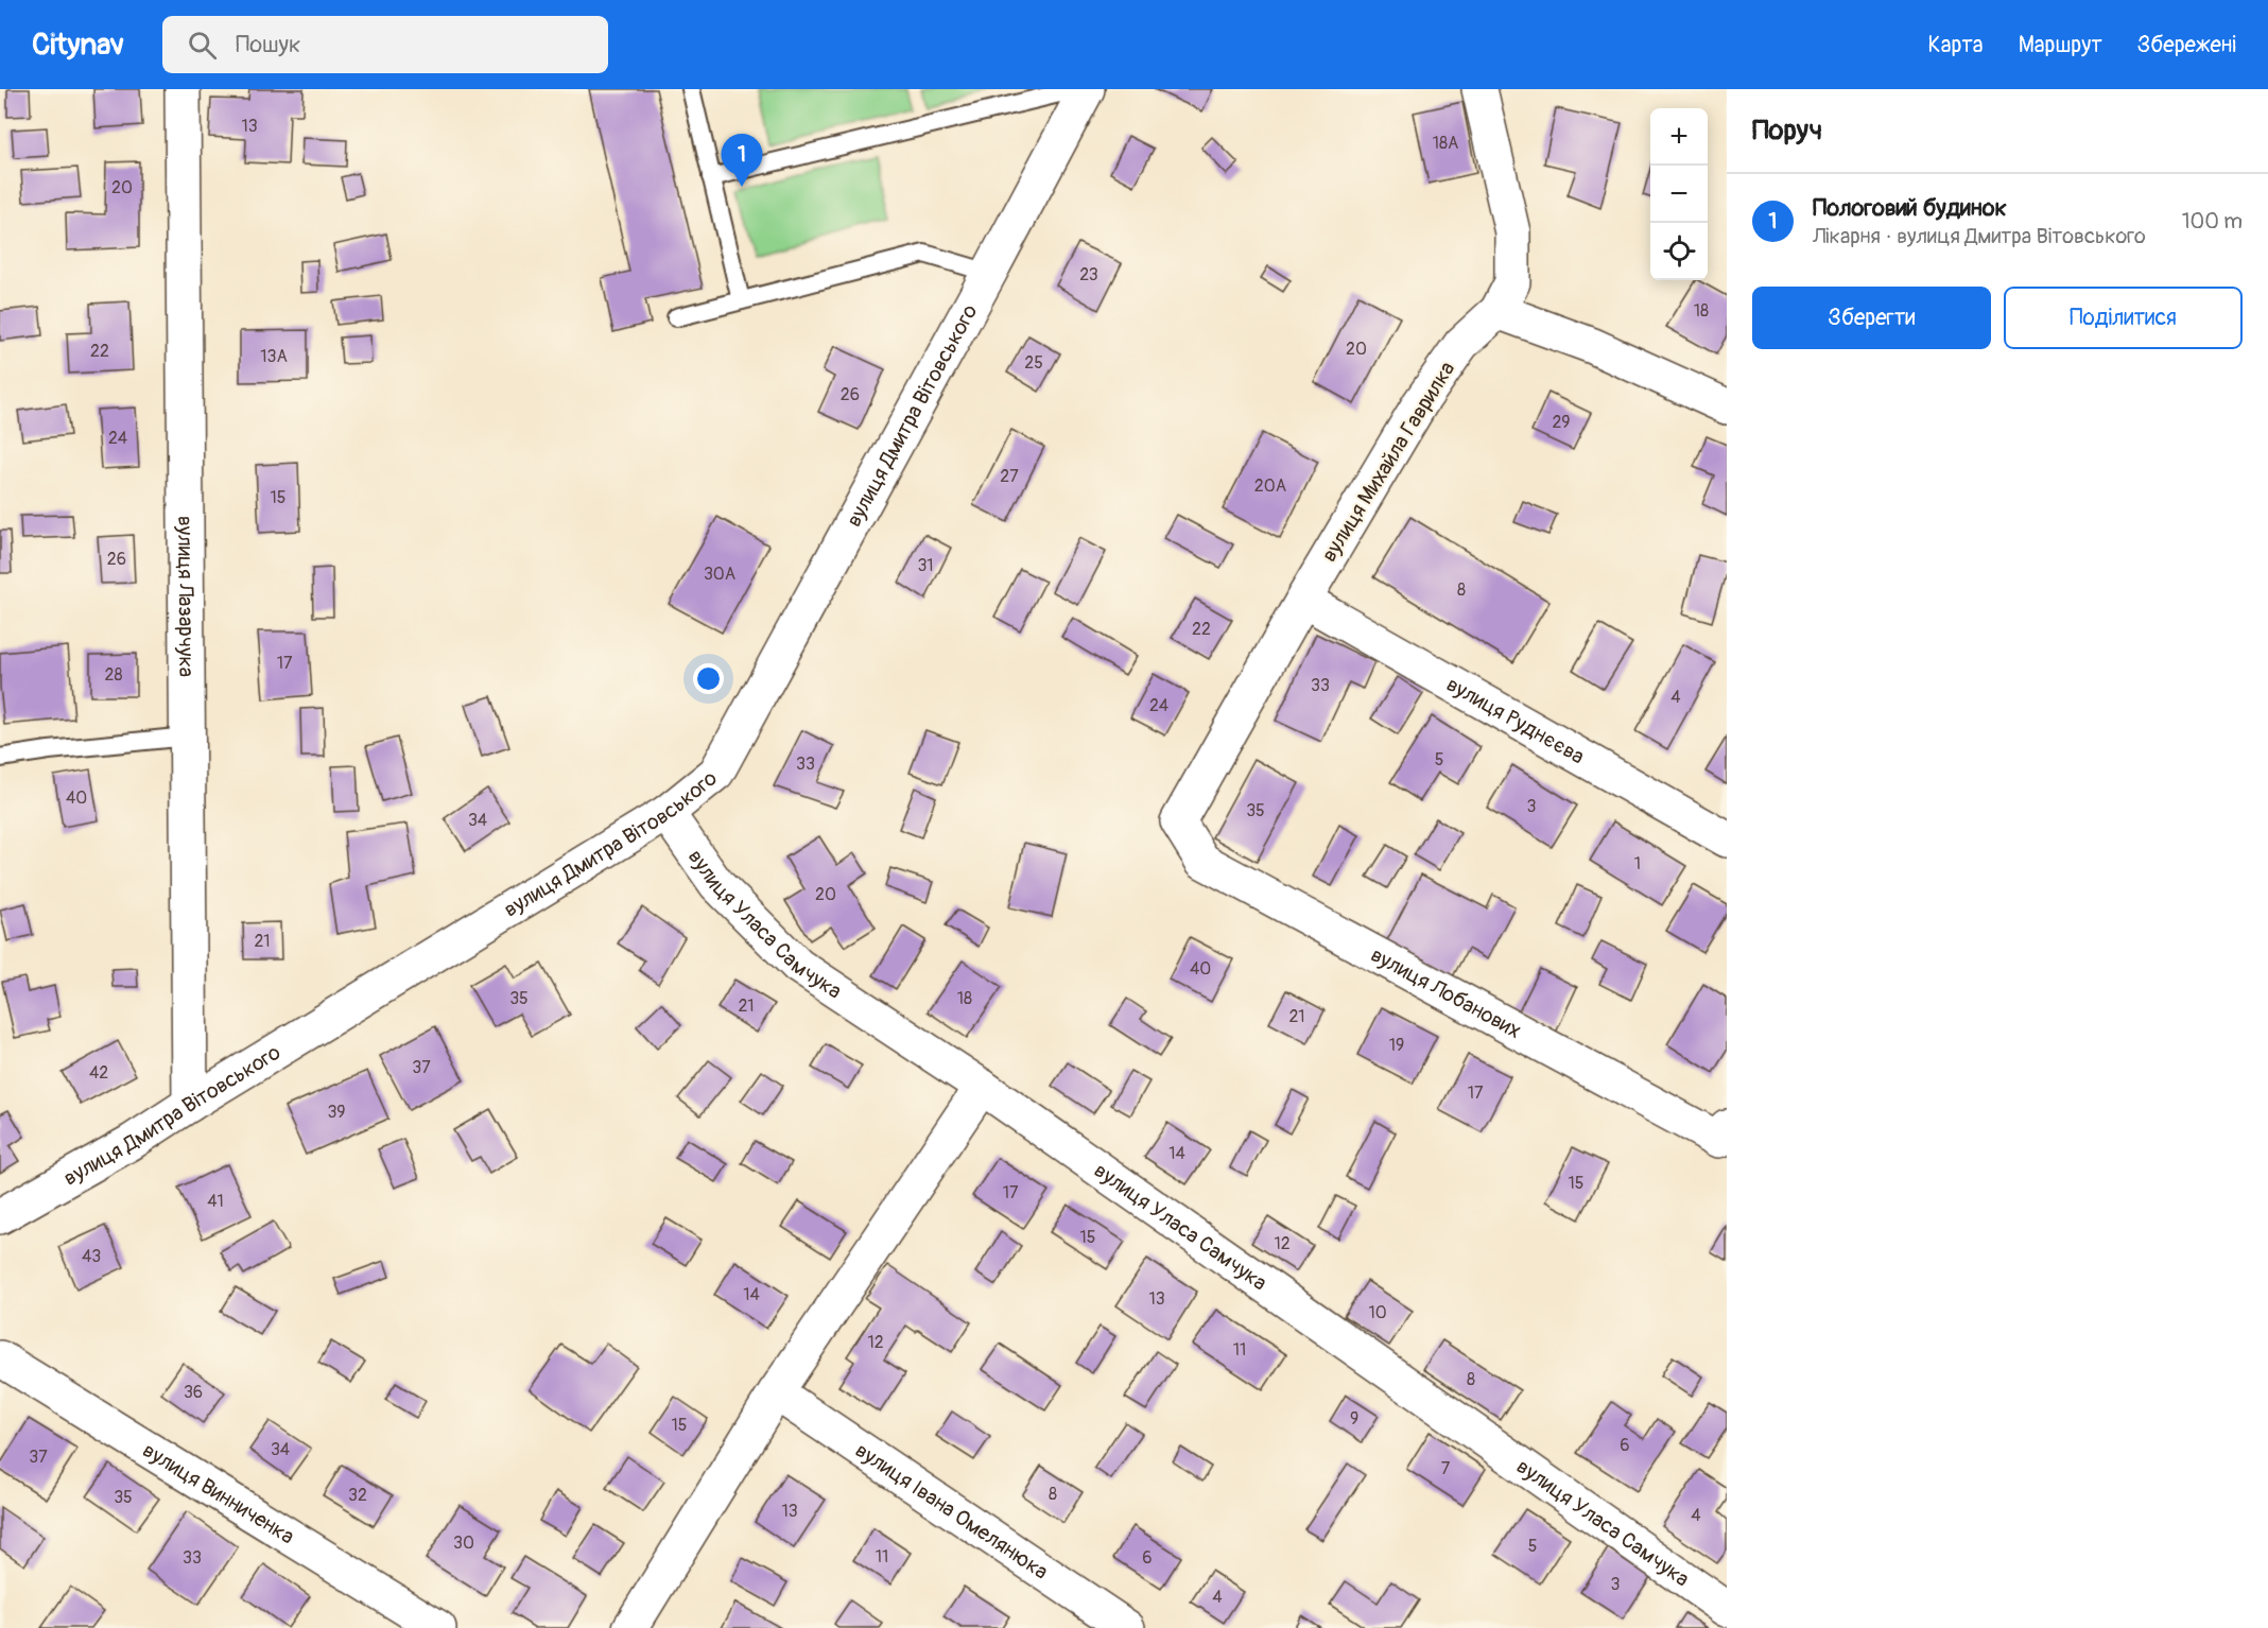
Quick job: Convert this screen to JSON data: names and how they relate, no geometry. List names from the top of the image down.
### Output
{
  "streets": {
    "street": [
      "вулиця Дмитра Вітовського",
      "вулиця Михайла Гаврилка",
      "вулиця Лазарчука",
      "вулиця Руднєєва",
      "вулиця Уласа Самчука",
      "вулиця Лобанових",
      "вулиця Винниченка",
      "вулиця Івана Омелянюка"
    ]
  },
  "crossings": [
    ["вулиця Дмитра Вітовського", "вулиця Лазарчука"],
    ["вулиця Дмитра Вітовського", "вулиця Уласа Самчука"],
    ["вулиця Михайла Гаврилка", "вулиця Руднєєва"],
    ["вулиця Михайла Гаврилка", "вулиця Лобанових"]
  ],
  "house_numbers": [
    "13",
    "18А",
    "20",
    "23",
    "18",
    "20",
    "22",
    "13А",
    "25",
    "26",
    "29",
    "24",
    "27",
    "20А",
    "15",
    "26",
    "31",
    "30А",
    "8",
    "22",
    "17",
    "28",
    "33",
    "4",
    "24",
    "5",
    "33",
    "40",
    "3",
    "35",
    "34",
    "1",
    "20",
    "21",
    "40",
    "35",
    "18",
    "21",
    "21",
    "19",
    "37",
    "42",
    "17",
    "39",
    "14",
    "15",
    "17",
    "41",
    "15",
    "12",
    "43",
    "14",
    "13",
    "10",
    "12",
    "11",
    "8",
    "36",
    "9",
    "15",
    "6",
    "34",
    "37",
    "7",
    "8",
    "32",
    "35",
    "13",
    "4",
    "30",
    "5",
    "11",
    "33",
    "6",
    "3",
    "4"
  ],
  "page": {
    "header": "Citynav",
    "search": "Пошук",
    "nav": ["Карта", "Маршрут", "Збережені"],
    "heading": "Поруч",
    "map_buttons": ["+", "−"],
    "pins": "1",
    "list": [
      {
        "mark": "1",
        "name": "Пологовий будинок",
        "note": "Лікарня · вулиця Дмитра Вітовського",
        "value": "100 m"
      }
    ],
    "buttons": ["Зберегти", "Поділитися"]
  }
}
